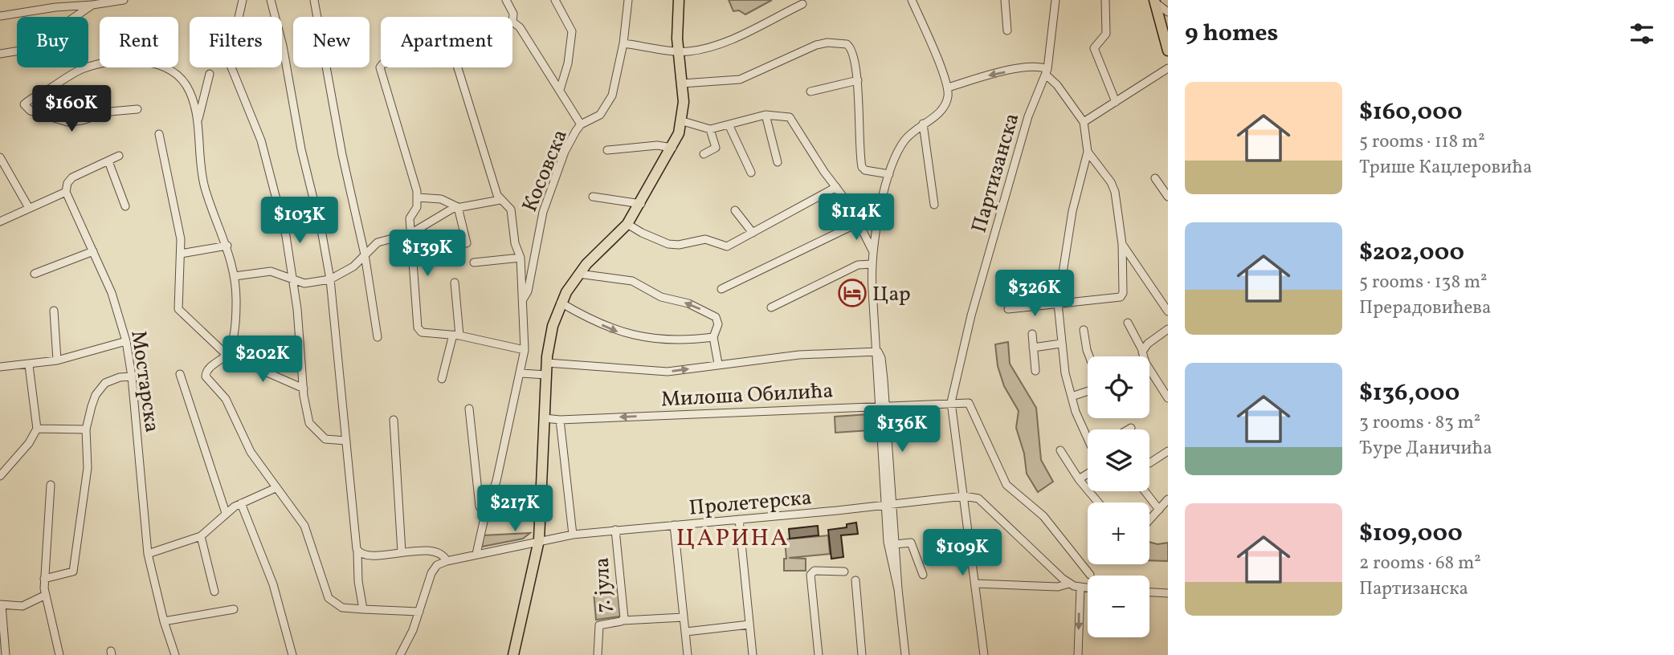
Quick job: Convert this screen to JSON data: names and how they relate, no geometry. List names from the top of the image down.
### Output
{
  "streets": {
    "street": [
      "Косовска",
      "Партизанска",
      "Мостарска",
      "Милоша Обилића",
      "Пролетерска",
      "7. јула"
    ]
  },
  "crossings": [
    ["Косовска", "Пролетерска"],
    ["Партизанска", "Милоша Обилића"],
    ["Партизанска", "Пролетерска"],
    ["Пролетерска", "7. јула"]
  ],
  "districts": ["ЦАРИНА"],
  "places": {
    "hotel": ["Цар"]
  },
  "page": {
    "heading": "9 homes",
    "chip": [
      "Buy",
      "Rent",
      "Filters",
      "New",
      "Apartment"
    ],
    "list": [
      {
        "name": "$160,000",
        "note": "5 rooms · 118 m² · Трише Кацлеровића"
      },
      {
        "name": "$202,000",
        "note": "5 rooms · 138 m² · Прерадовићева"
      },
      {
        "name": "$136,000",
        "note": "3 rooms · 83 m² · Ђуре Даничића"
      },
      {
        "name": "$109,000",
        "note": "2 rooms · 68 m² · Партизанска"
      }
    ],
    "price": [
      "$160K",
      "$114K",
      "$103K",
      "$139K",
      "$326K",
      "$202K",
      "$136K",
      "$217K",
      "$109K"
    ],
    "map_buttons": ["+", "−"]
  }
}
